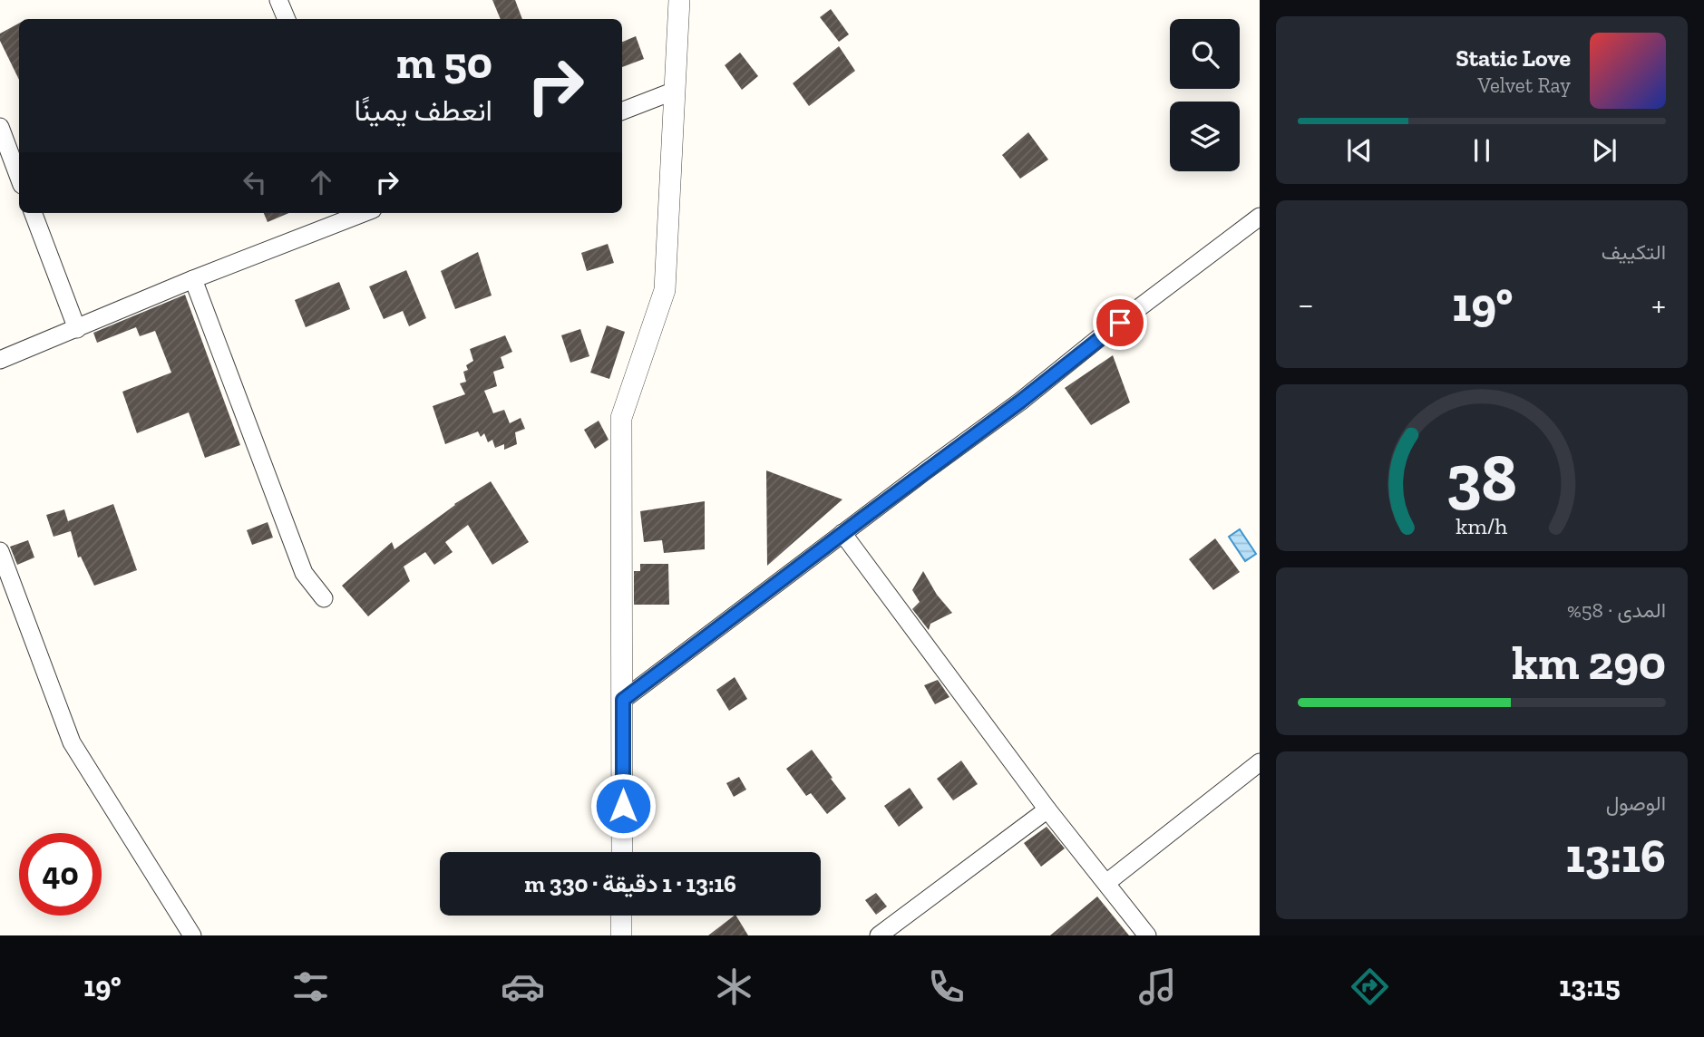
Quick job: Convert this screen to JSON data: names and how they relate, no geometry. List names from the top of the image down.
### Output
{
  "page": {
    "turn": ["50 m", "انعطف يمينًا"],
    "song": ["Static Love", "Velvet Ray"],
    "tile": [
      "التكييف",
      ["المدى · 58%", "290 km"],
      ["الوصول", "13:16"]
    ],
    "heat": ["−", "19°", "+"],
    "limit": "40",
    "trip": "13:16 · 1 دقيقة · 330 m",
    "tabs": ["13:15", "19°"],
    "gauge": ["38", "km/h"]
  }
}
